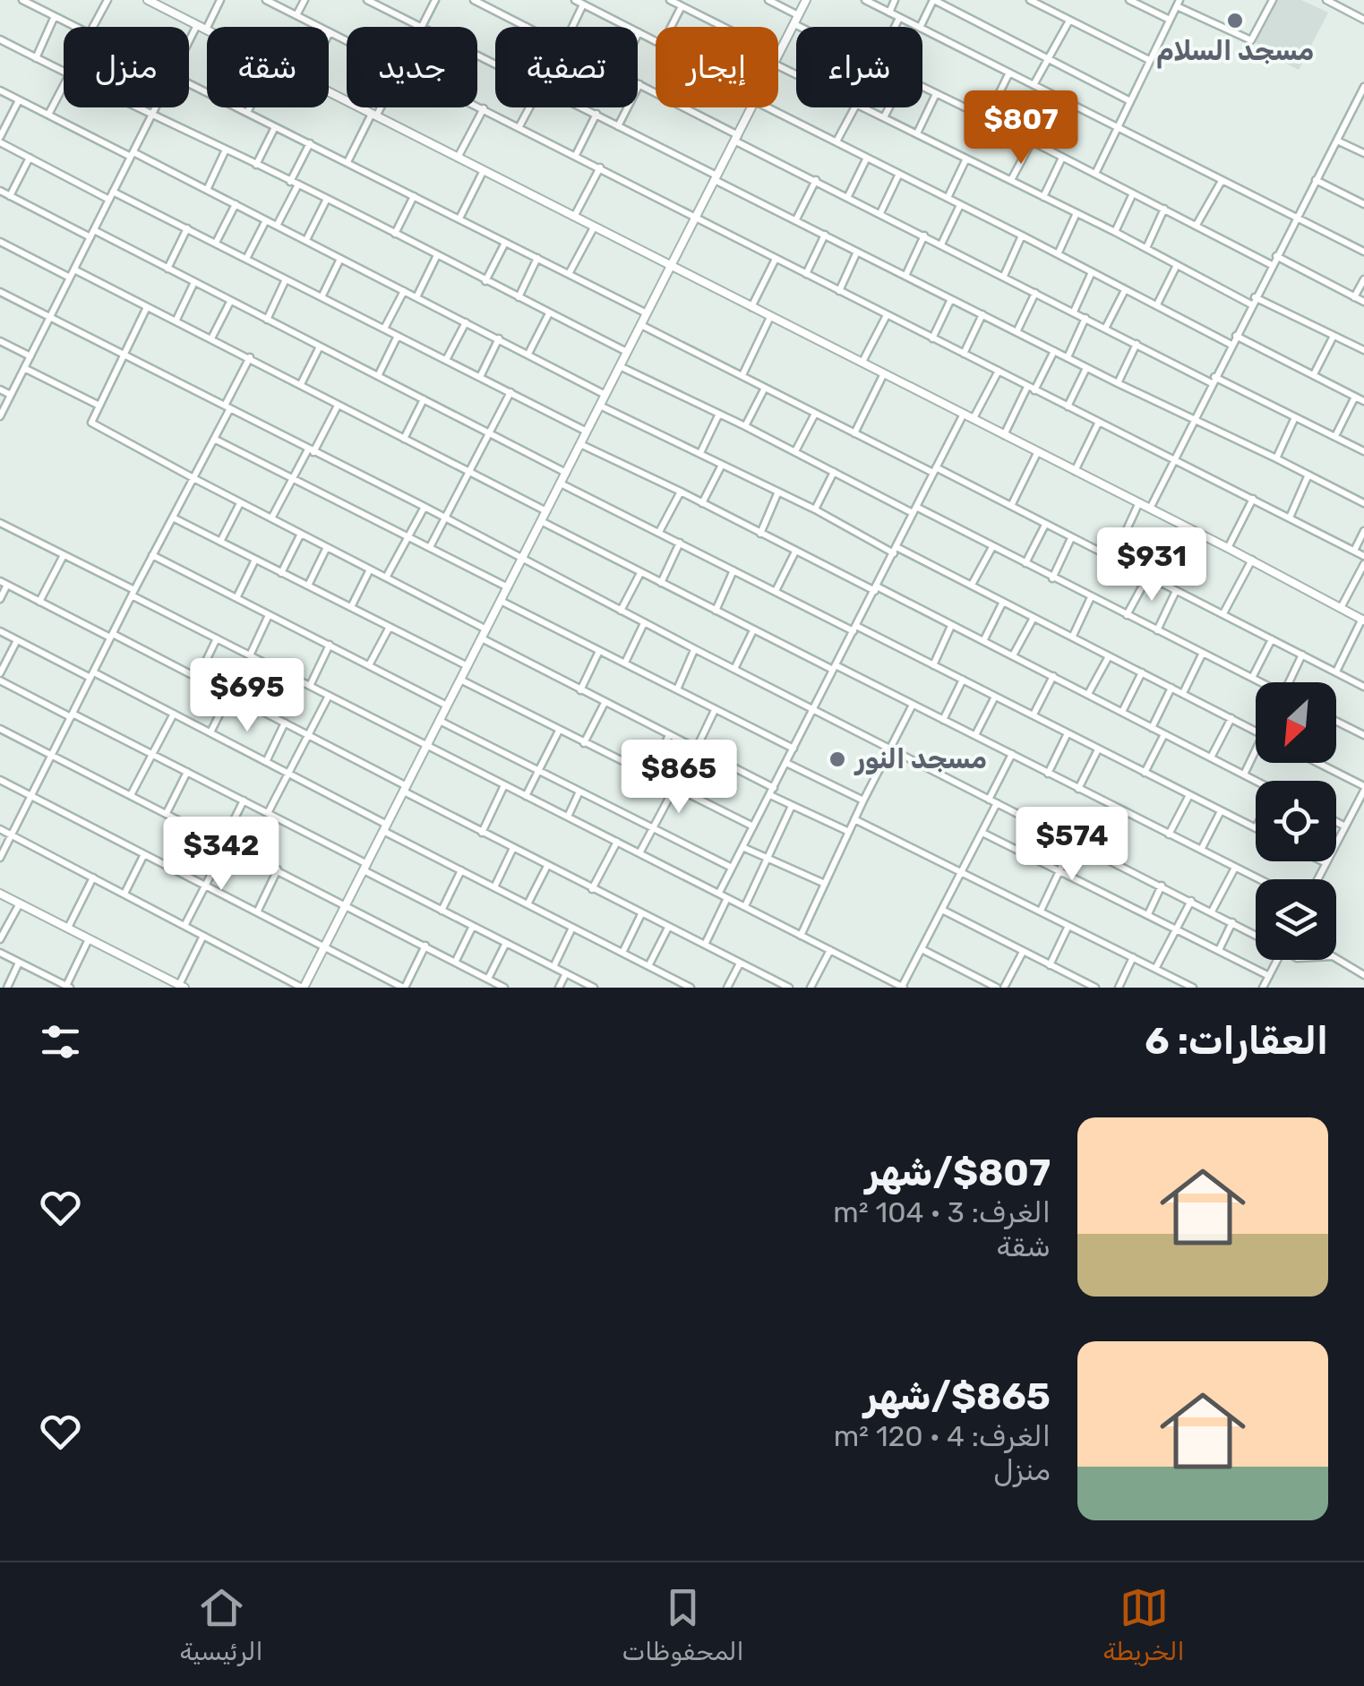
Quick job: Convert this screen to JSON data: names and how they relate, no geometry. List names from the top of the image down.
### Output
{
  "places": ["مسجد السلام", "مسجد النور"],
  "north": "bottom left",
  "page": {
    "chip": [
      "شراء",
      "إيجار",
      "تصفية",
      "جديد",
      "شقة",
      "منزل"
    ],
    "price": [
      "$807",
      "$931",
      "$695",
      "$865",
      "$574",
      "$342"
    ],
    "heading": "العقارات: 6",
    "list": [
      {
        "name": "$807/شهر",
        "note": "الغرف: 3 · 104 m² · شقة"
      },
      {
        "name": "$865/شهر",
        "note": "الغرف: 4 · 120 m² · منزل"
      }
    ],
    "tabs": ["الخريطة", "المحفوظات", "الرئيسية"]
  }
}
